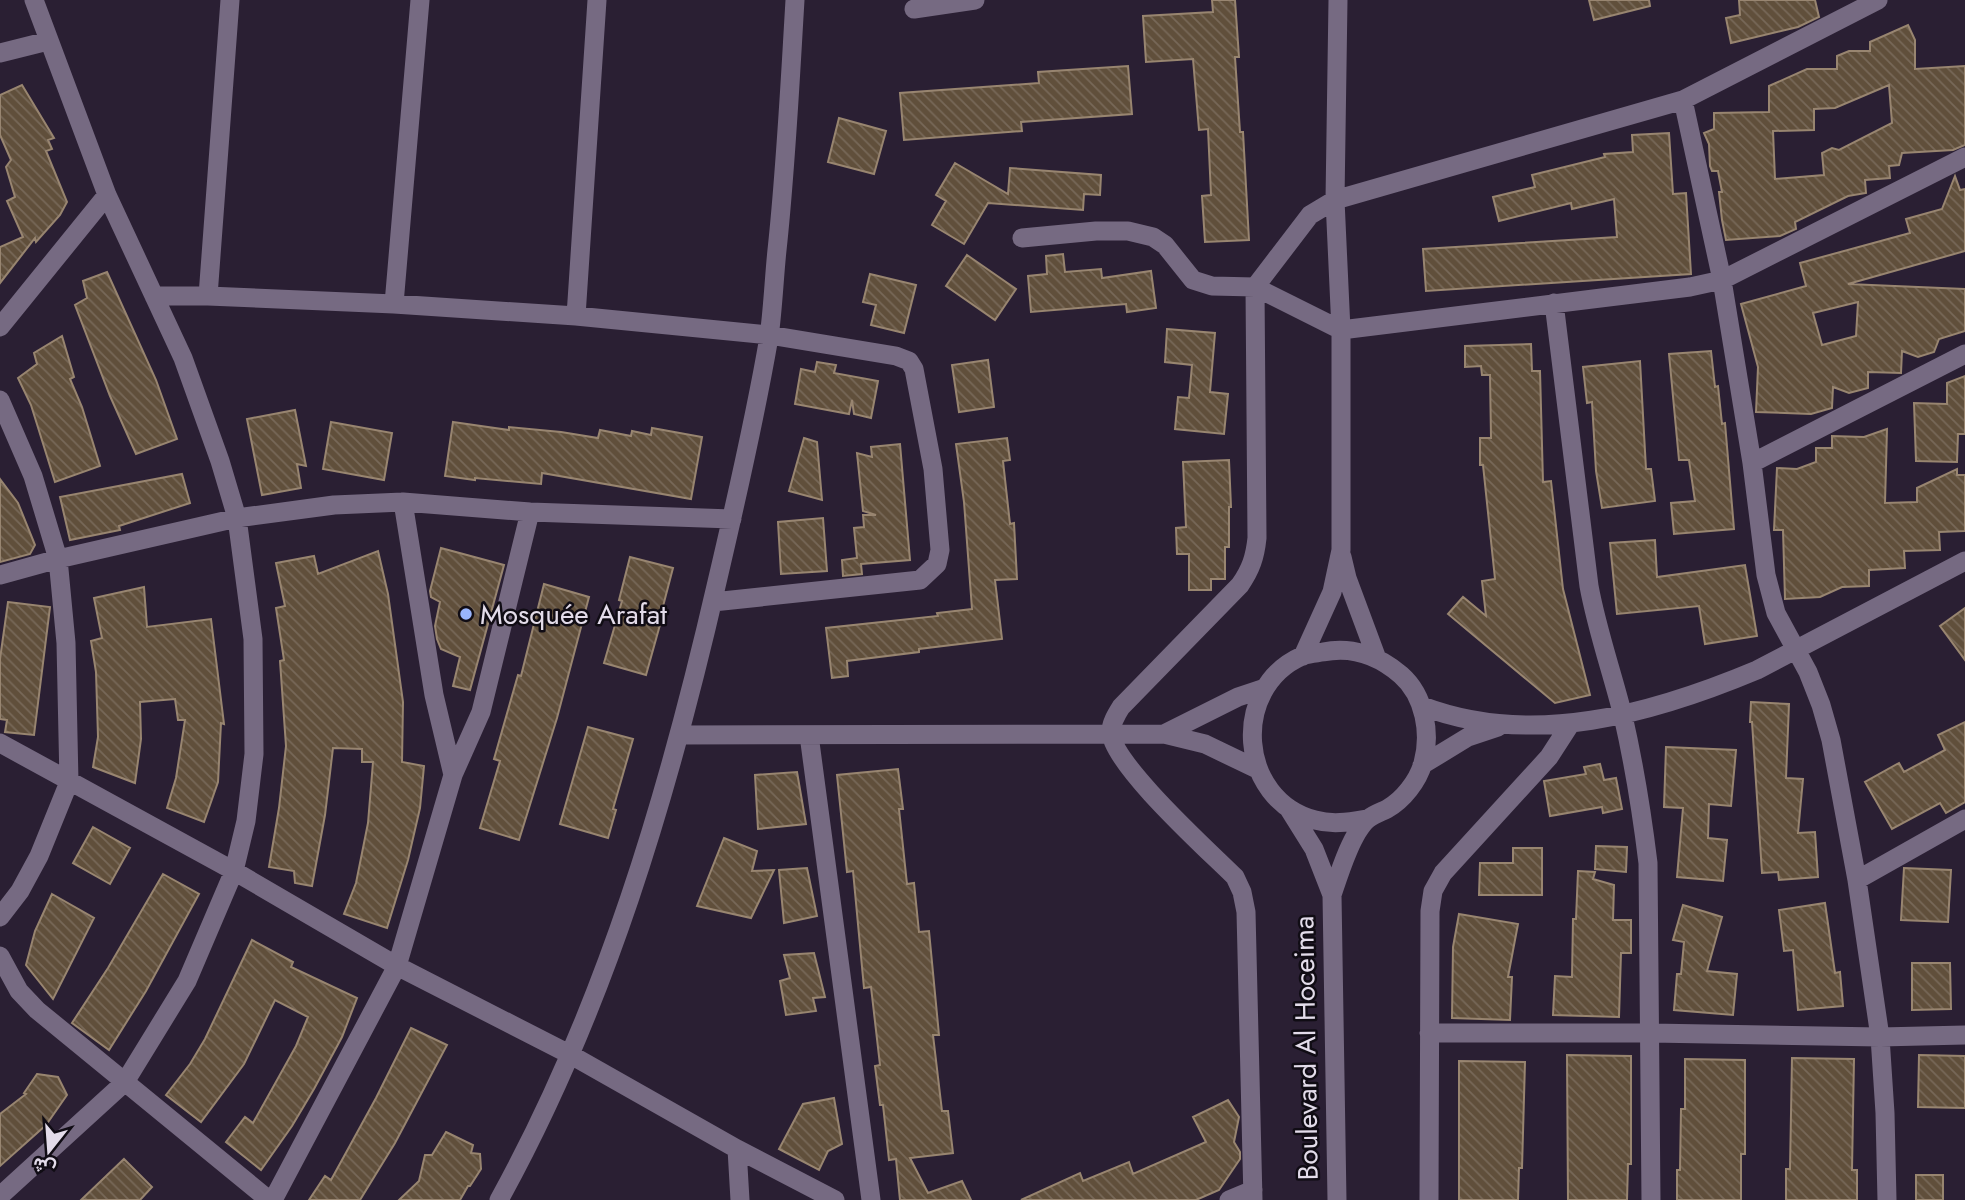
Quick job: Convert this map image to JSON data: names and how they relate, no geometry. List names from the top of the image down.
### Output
{
  "streets": {
    "street": ["Boulevard Al Hoceima"]
  },
  "places": ["Mosquée Arafat"],
  "north": "bottom"
}
